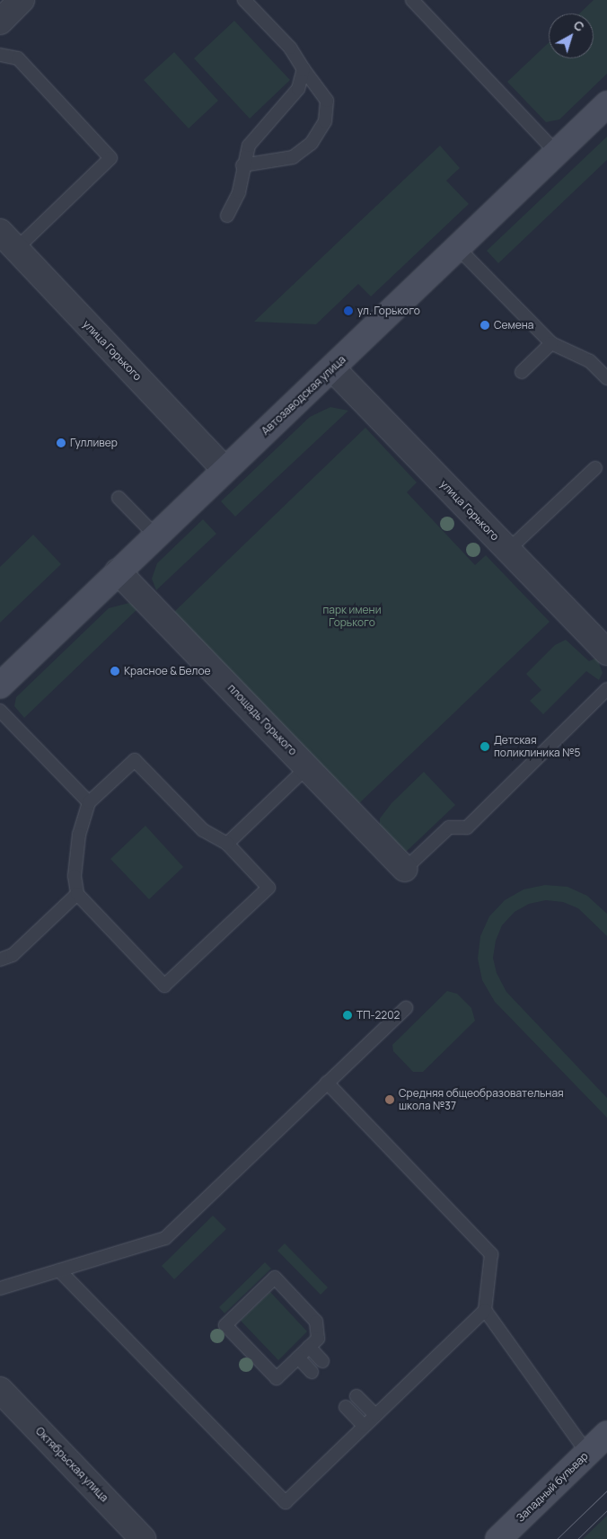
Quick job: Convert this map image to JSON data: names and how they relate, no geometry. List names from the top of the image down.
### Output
{
  "streets": {
    "street": [
      "улица Горького",
      "Автозаводская улица",
      "площадь Горького",
      "Октябрьская улица",
      "Западный бульвар"
    ]
  },
  "crossings": [
    ["улица Горького", "Автозаводская улица"],
    ["Автозаводская улица", "площадь Горького"]
  ],
  "parks": ["парк имени Горького"],
  "places": [
    "ул. Горького",
    "Семена",
    "Гулливер",
    "Красное & Белое",
    "Детская поликлиника №5",
    "ТП-2202",
    "Средняя общеобразовательная школа №37"
  ],
  "north": "top right"
}
